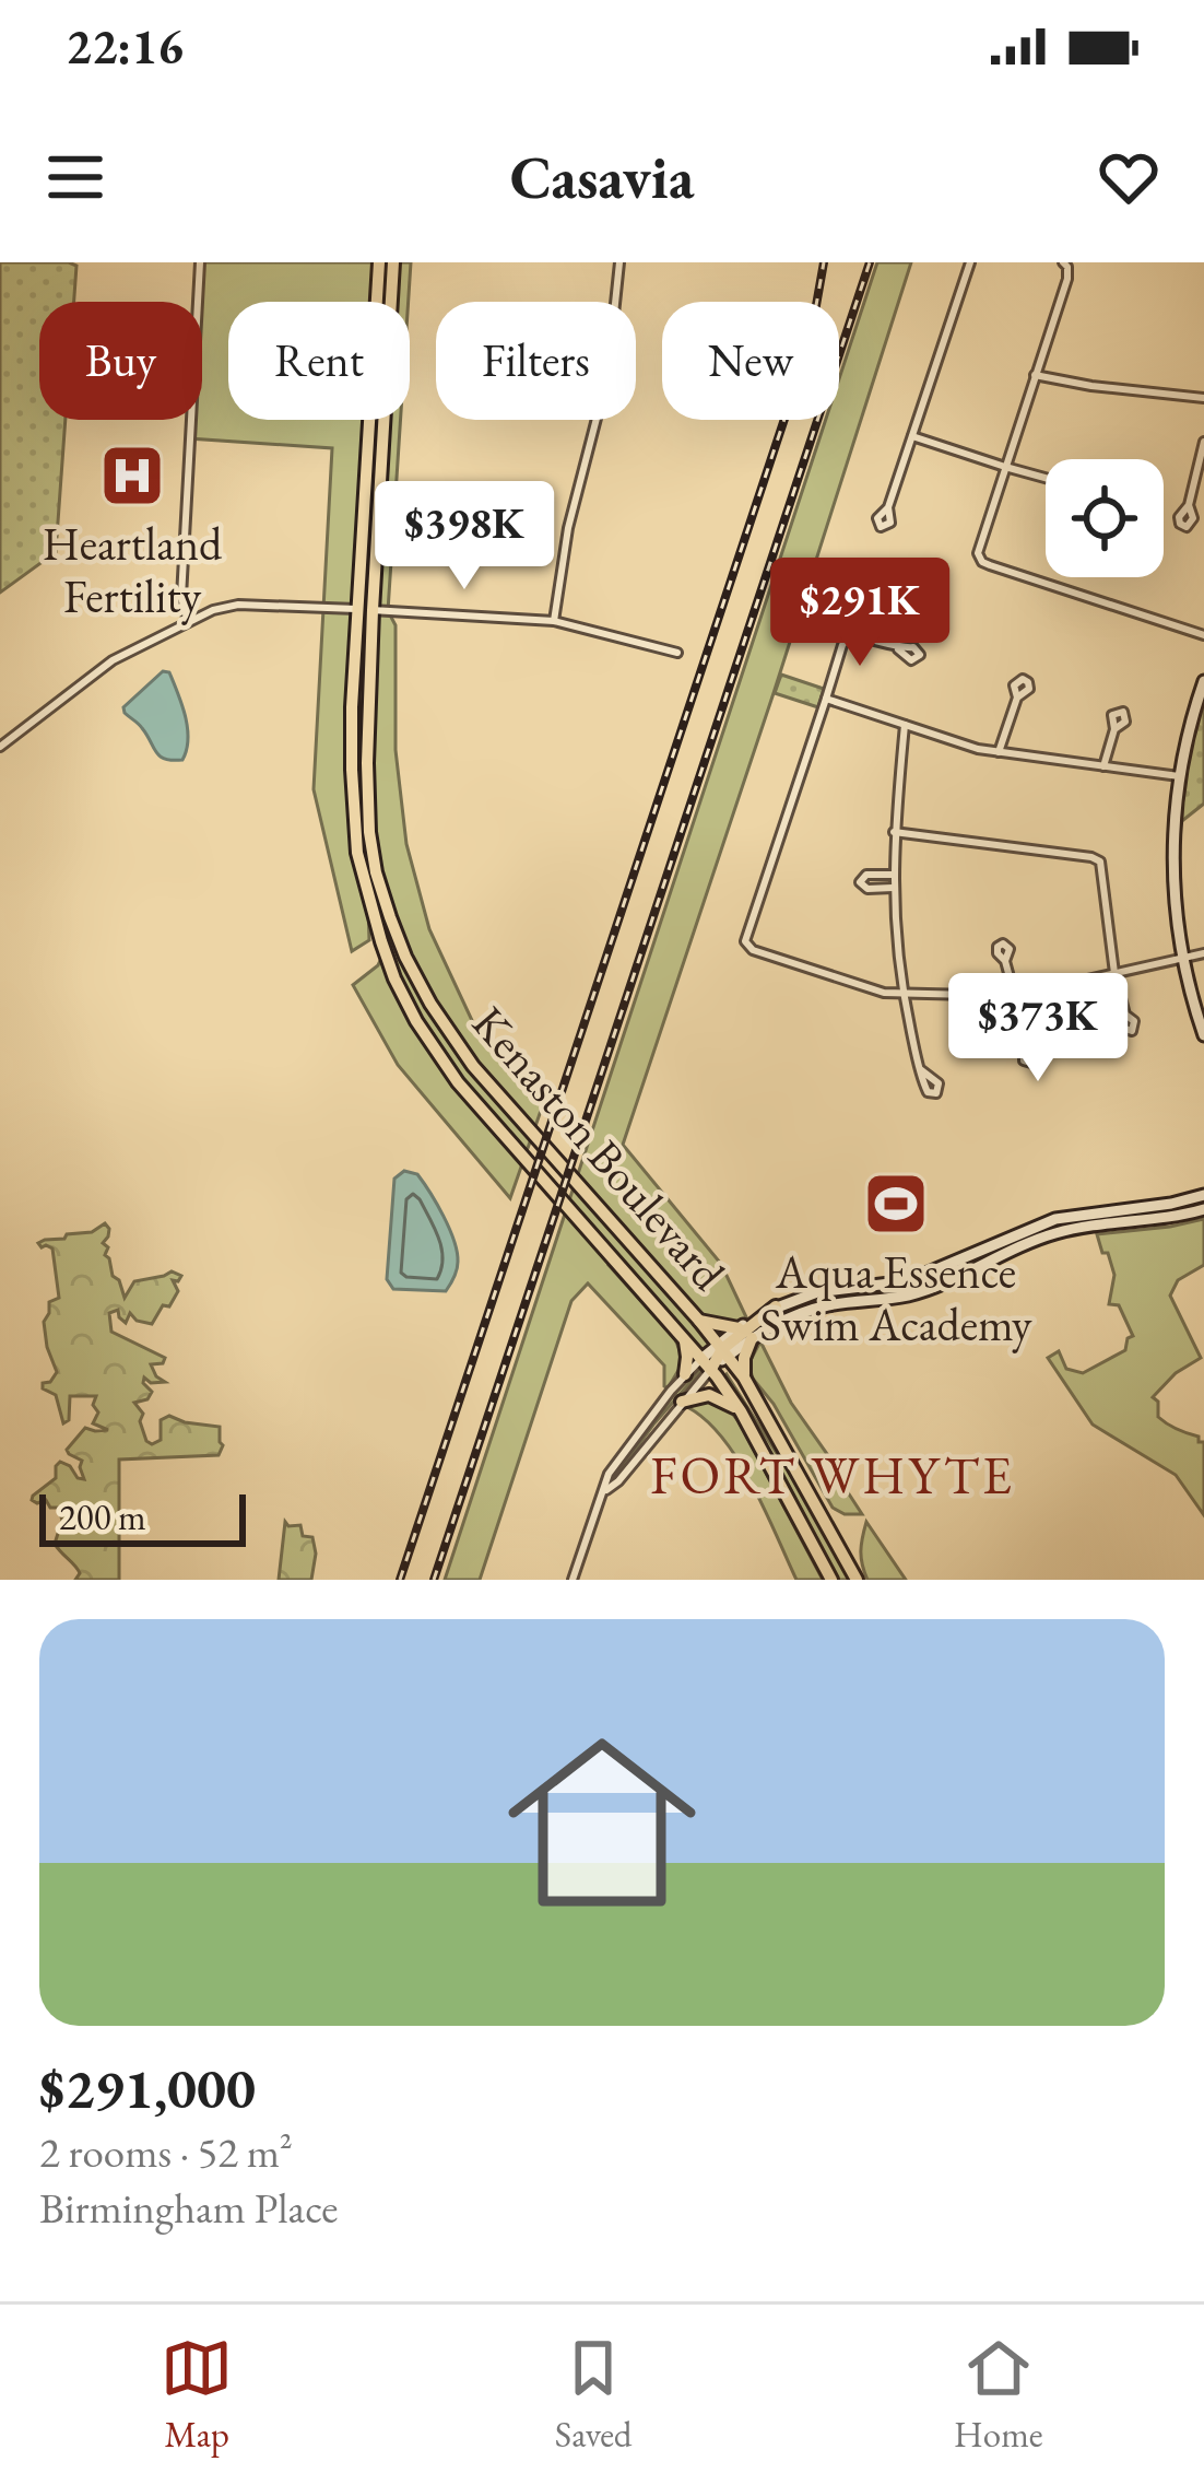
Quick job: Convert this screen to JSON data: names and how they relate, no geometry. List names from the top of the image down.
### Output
{
  "streets": {
    "main road": ["Kenaston Boulevard"]
  },
  "districts": ["FORT WHYTE"],
  "places": {
    "hospital": ["Heartland Fertility"],
    "sports": ["Aqua Essence Swim Academy"]
  },
  "scale_bar": "200 m",
  "page": {
    "status": "22:16",
    "header": "Casavia",
    "chip": [
      "Buy",
      "Rent",
      "Filters",
      "New"
    ],
    "price": ["$398K", "$291K", "$373K"],
    "scale": "200 m",
    "list": [
      {
        "name": "$291,000",
        "note": "2 rooms · 52 m² · Birmingham Place"
      }
    ],
    "tabs": ["Map", "Saved", "Home"]
  }
}
